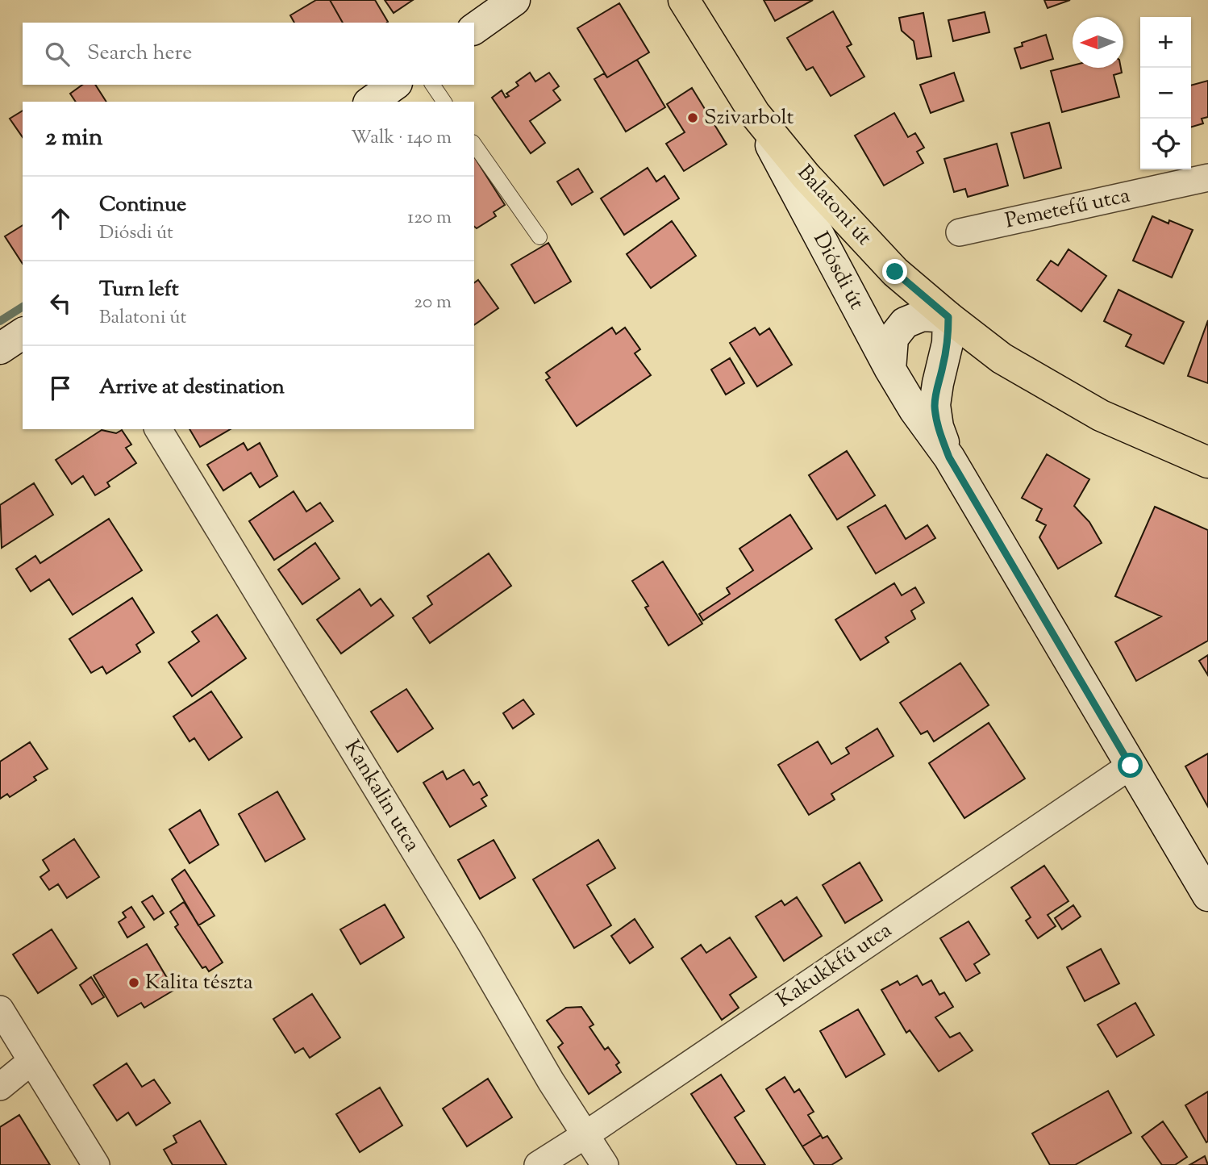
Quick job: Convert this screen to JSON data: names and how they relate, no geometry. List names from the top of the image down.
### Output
{
  "streets": {
    "main road": ["Balatoni út", "Diósdi út"],
    "street": ["Pemetefű utca", "Kankalin utca", "Kakukkfű utca"]
  },
  "crossings": [
    ["Balatoni út", "Diósdi út"],
    ["Diósdi út", "Kakukkfű utca"],
    ["Kankalin utca", "Kakukkfű utca"]
  ],
  "places": ["Szivarbolt", "Kalita tészta"],
  "north": "left",
  "page": {
    "map_buttons": ["+", "−"],
    "search": "Search here",
    "heading": ["2 min", "Walk · 140 m"],
    "list": [
      ["Continue", "Diósdi út", "120 m"],
      ["Turn left", "Balatoni út", "20 m"],
      "Arrive at destination"
    ]
  }
}
